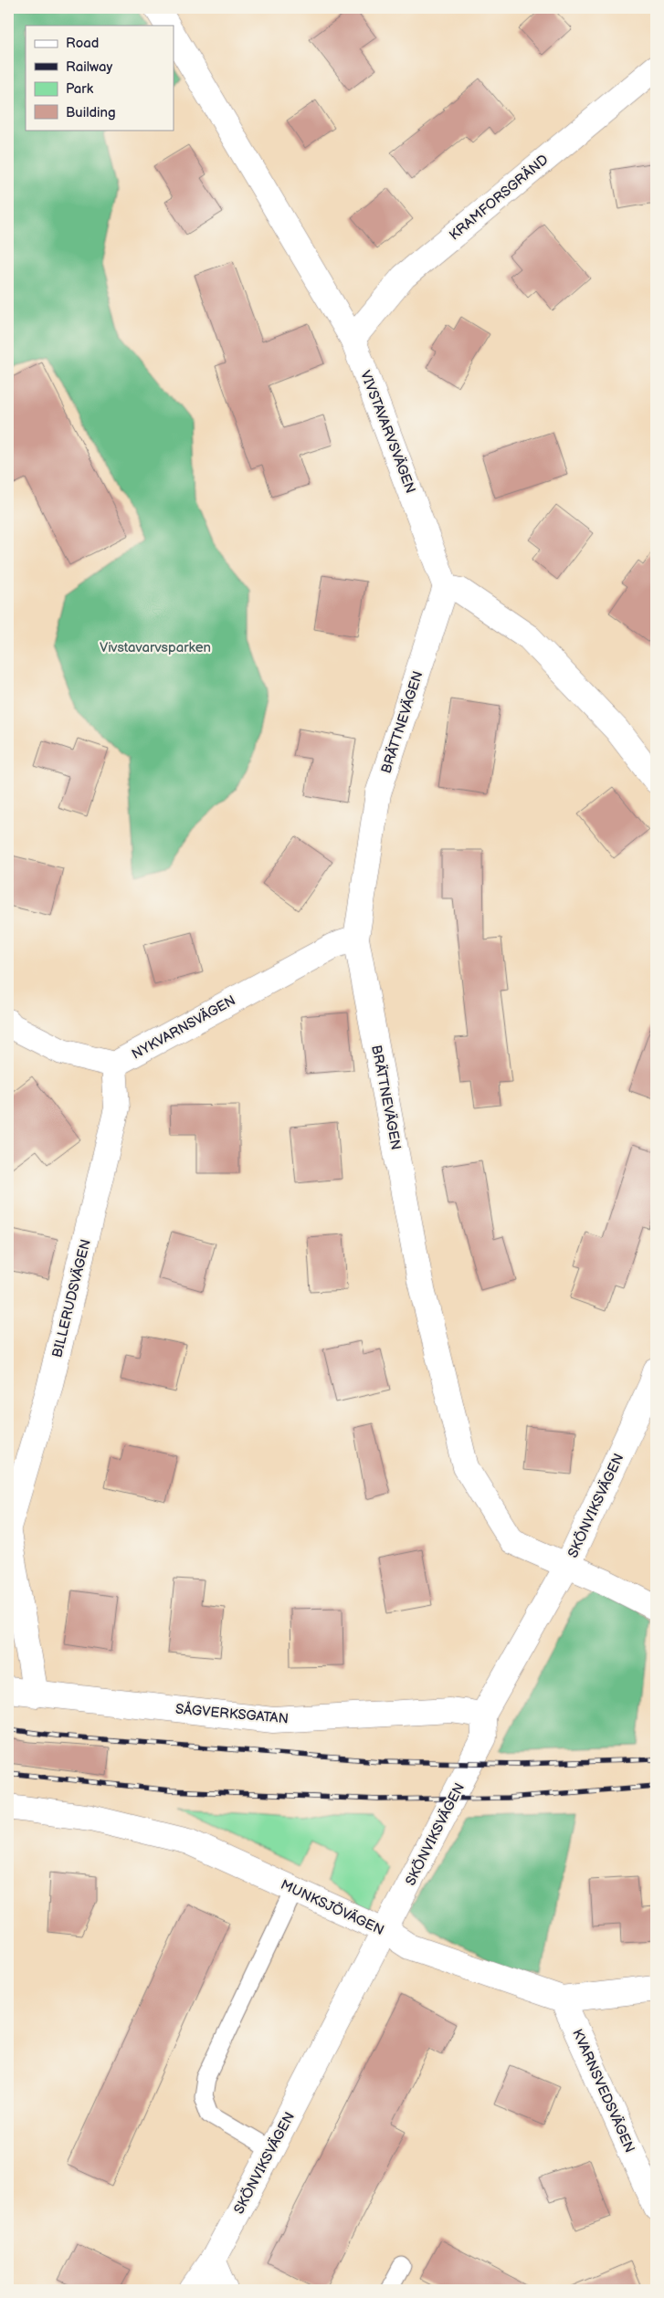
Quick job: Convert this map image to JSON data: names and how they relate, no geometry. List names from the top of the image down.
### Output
{
  "streets": {
    "street": [
      "KRAMFORSGRÄND",
      "VIVSTAVARVSVÄGEN",
      "BRÄTTNEVÄGEN",
      "NYKVARNSVÄGEN",
      "BILLERUDSVÄGEN",
      "SKÖNVIKSVÄGEN",
      "SÅGVERKSGATAN",
      "MUNKSJÖVÄGEN",
      "KVARNSVEDSVÄGEN"
    ]
  },
  "crossings": [
    ["KRAMFORSGRÄND", "VIVSTAVARVSVÄGEN"],
    ["VIVSTAVARVSVÄGEN", "BRÄTTNEVÄGEN"],
    ["BRÄTTNEVÄGEN", "NYKVARNSVÄGEN"],
    ["BRÄTTNEVÄGEN", "SKÖNVIKSVÄGEN"],
    ["NYKVARNSVÄGEN", "BILLERUDSVÄGEN"],
    ["SKÖNVIKSVÄGEN", "SÅGVERKSGATAN"],
    ["SKÖNVIKSVÄGEN", "MUNKSJÖVÄGEN"],
    ["MUNKSJÖVÄGEN", "KVARNSVEDSVÄGEN"]
  ],
  "parks": ["Vivstavarvsparken"],
  "legend": [
    "Road",
    "Railway",
    "Park",
    "Building"
  ]
}
